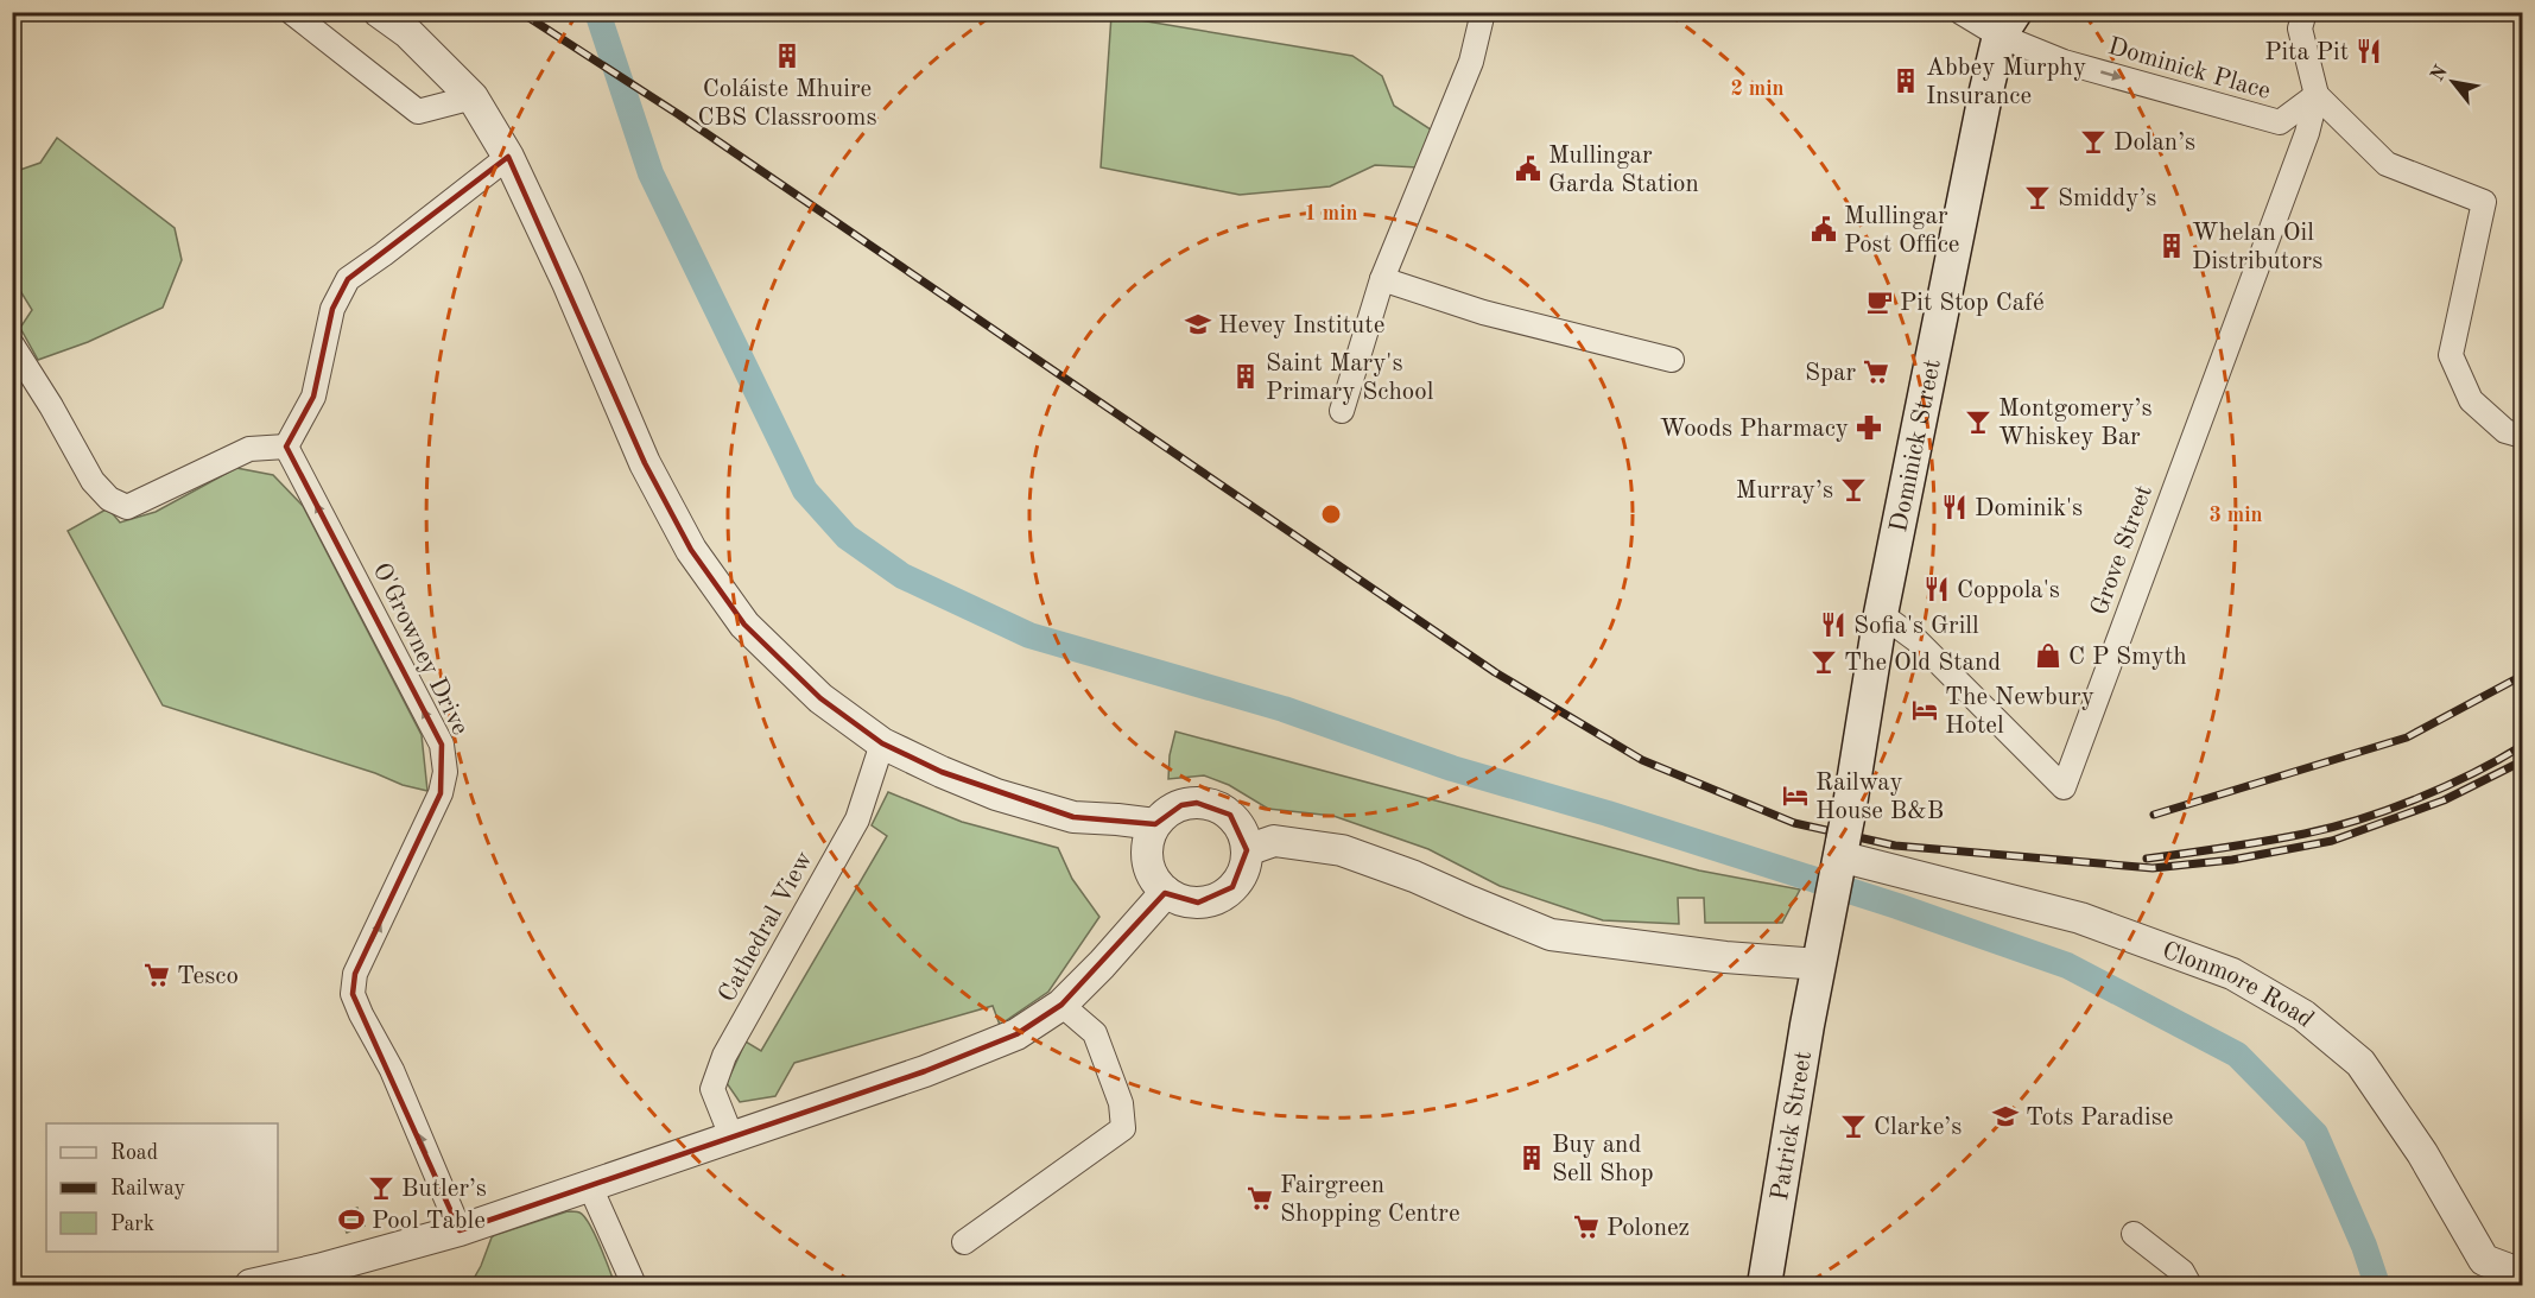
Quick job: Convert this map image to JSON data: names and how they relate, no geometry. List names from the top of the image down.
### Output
{
  "streets": {
    "main road": ["Dominick Street", "Patrick Street"],
    "street": [
      "Dominick Place",
      "Grove Street",
      "O'Growney Drive",
      "Cathedral View",
      "Clonmore Road"
    ]
  },
  "crossings": [
    ["Dominick Place", "Dominick Street"],
    ["Dominick Place", "Grove Street"],
    ["Dominick Street", "Grove Street"],
    ["Dominick Street", "Clonmore Road"],
    ["Dominick Street", "Patrick Street"]
  ],
  "one_way": ["Dominick Place", "O'Growney Drive"],
  "places": {
    "restaurant": [
      "Pita Pit",
      "Dominik's",
      "Coppola's",
      "Sofia's Grill"
    ],
    "building": [
      "Coláiste Mhuire CBS Classrooms",
      "Abbey Murphy Insurance",
      "Whelan Oil Distributors",
      "Saint Mary's Primary School",
      "Buy and Sell Shop"
    ],
    "bar": [
      "Dolan’s",
      "Smiddy’s",
      "Montgomery’s Whiskey Bar",
      "Murray’s",
      "The Old Stand",
      "Clarke’s",
      "Butler’s"
    ],
    "public building": ["Mullingar Garda Station", "Mullingar Post Office"],
    "cafe": ["Pit Stop Café"],
    "school or university": ["Hevey Institute", "Tots Paradise"],
    "supermarket": [
      "Spar",
      "Tesco",
      "Fairgreen Shopping Centre",
      "Polonez"
    ],
    "pharmacy": ["Woods Pharmacy"],
    "shop": ["C P Smyth"],
    "hotel": ["The Newbury Hotel", "Railway House B&B"],
    "sports": ["Pool Table"]
  },
  "legend": ["Road", "Railway", "Park"],
  "north": "top left",
  "rings": ["2 min", "1 min", "3 min"]
}
